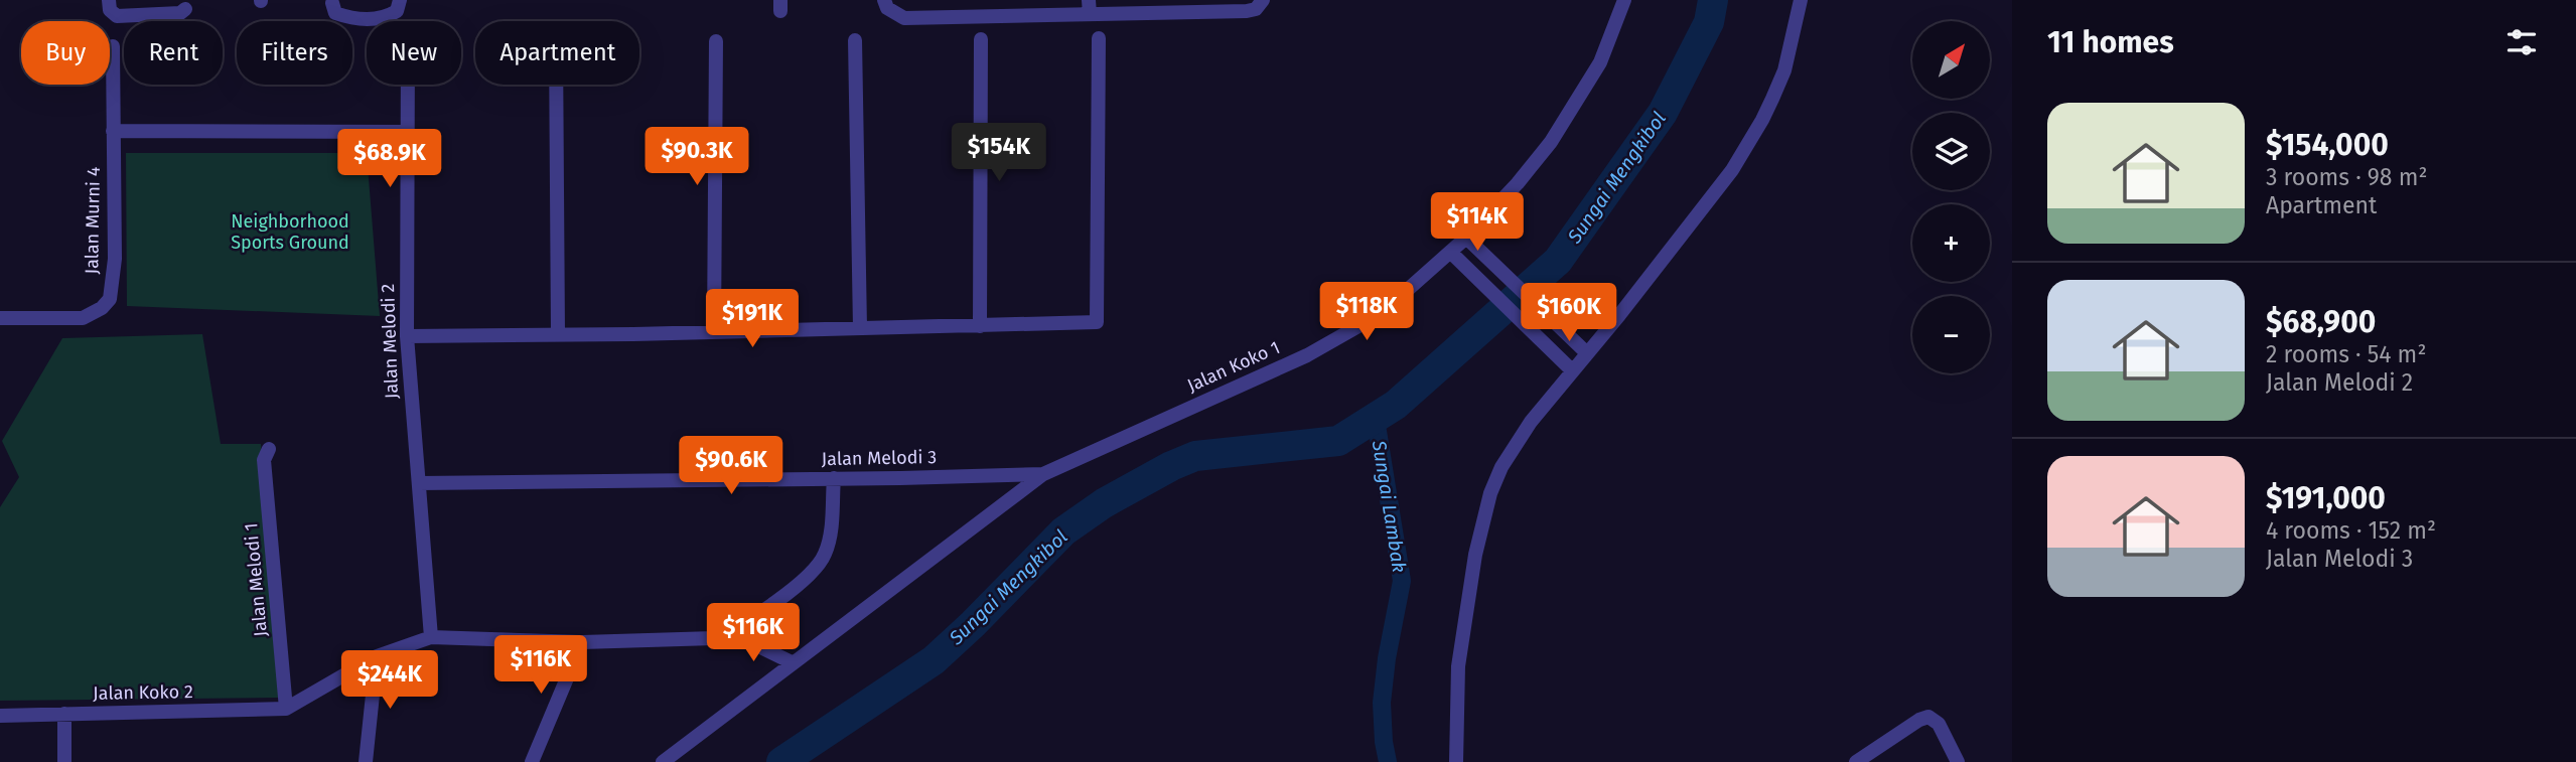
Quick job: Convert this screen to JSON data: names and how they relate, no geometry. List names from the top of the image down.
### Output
{
  "streets": {
    "street": [
      "Jalan Murni 4",
      "Jalan Melodi 2",
      "Jalan Koko 1",
      "Jalan Melodi 3",
      "Jalan Melodi 1",
      "Jalan Koko 2"
    ]
  },
  "crossings": [
    ["Jalan Melodi 2", "Jalan Melodi 3"],
    ["Jalan Koko 1", "Jalan Melodi 3"],
    ["Jalan Melodi 1", "Jalan Koko 2"]
  ],
  "water": ["Sungai Mengkibol", "Sungai Lambak"],
  "parks": ["Neighborhood Sports Ground"],
  "north": "top right",
  "page": {
    "heading": "11 homes",
    "map_buttons": ["+", "−"],
    "chip": [
      "Buy",
      "Rent",
      "Filters",
      "New",
      "Apartment"
    ],
    "list": [
      {
        "name": "$154,000",
        "note": "3 rooms · 98 m² · Apartment"
      },
      {
        "name": "$68,900",
        "note": "2 rooms · 54 m² · Jalan Melodi 2"
      },
      {
        "name": "$191,000",
        "note": "4 rooms · 152 m² · Jalan Melodi 3"
      }
    ],
    "price": [
      "$154K",
      "$90.3K",
      "$68.9K",
      "$114K",
      "$118K",
      "$160K",
      "$191K",
      "$90.6K",
      "$116K",
      "$116K",
      "$244K"
    ]
  }
}
